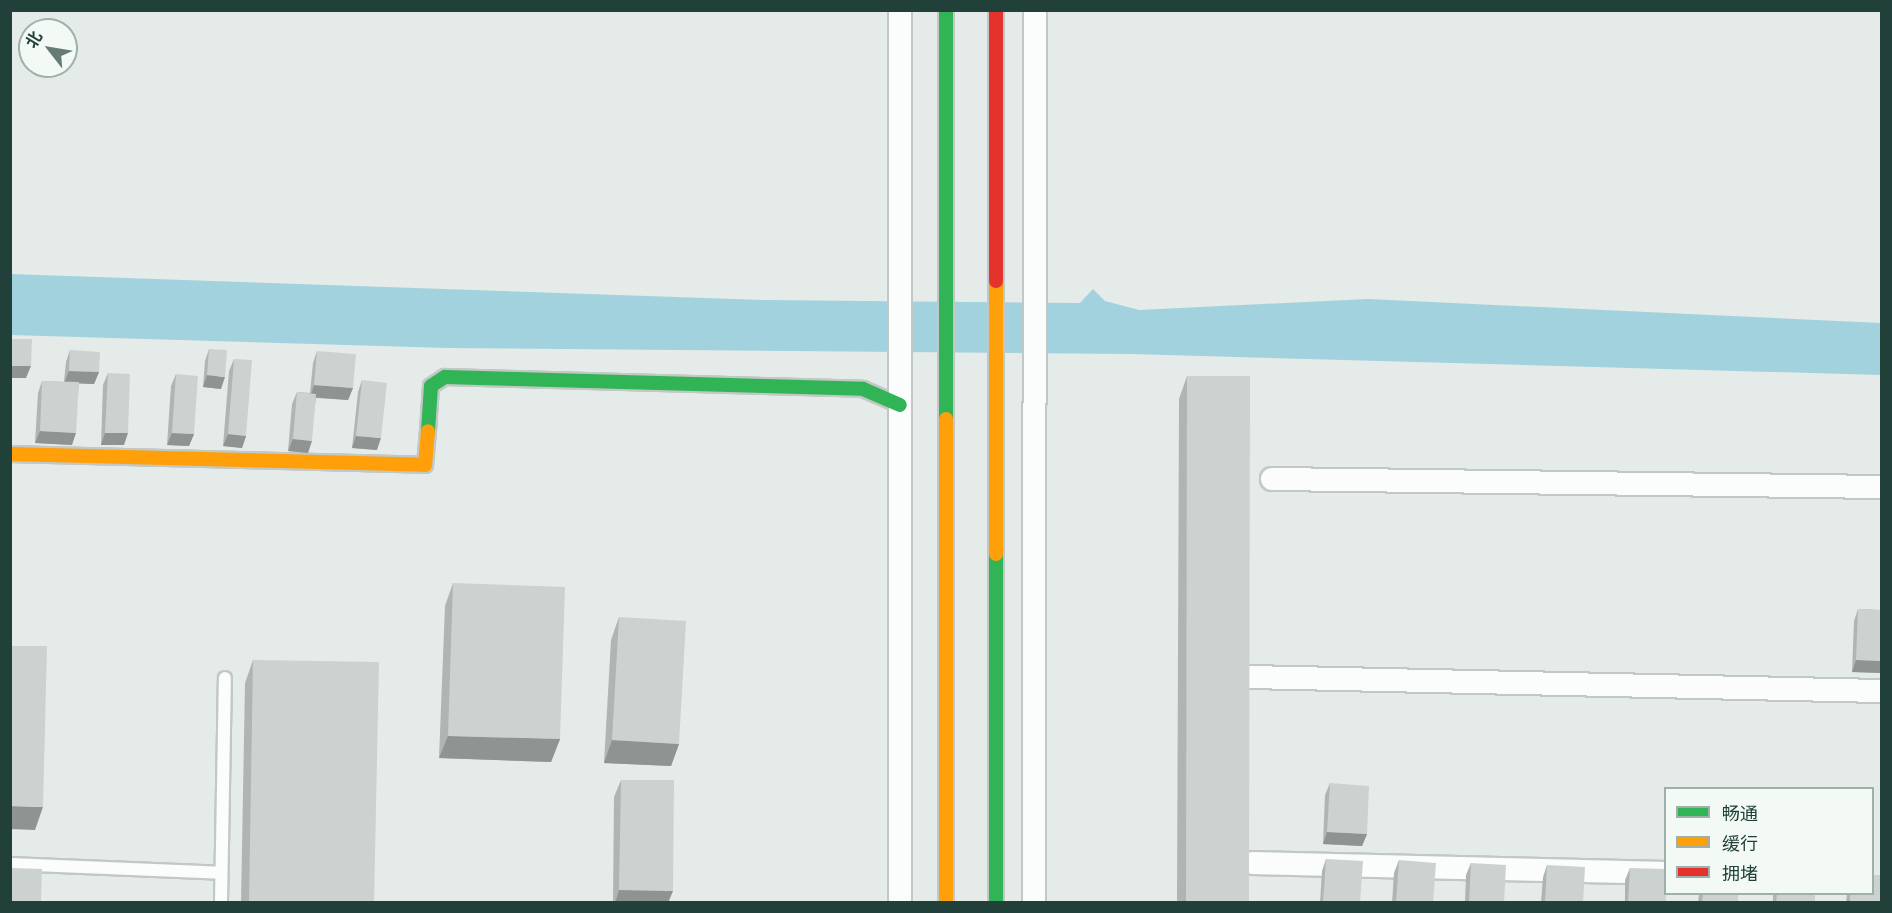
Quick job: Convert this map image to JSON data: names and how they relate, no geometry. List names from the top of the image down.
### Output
{
  "legend": ["畅通", "缓行", "拥堵"],
  "north": "top left"
}
